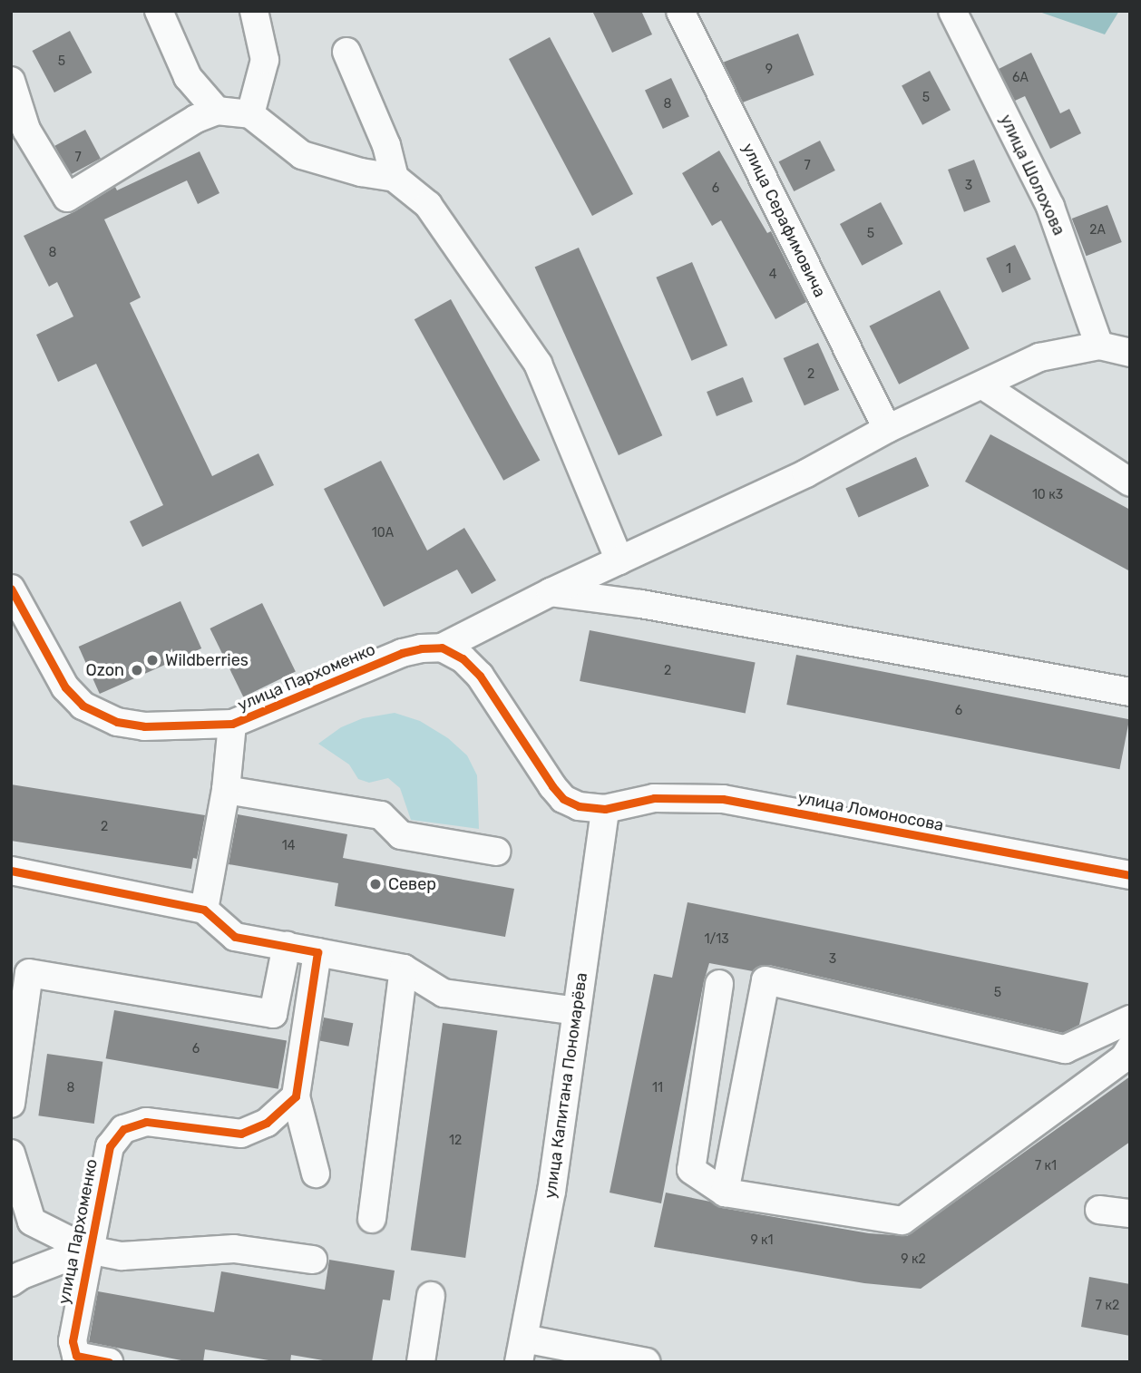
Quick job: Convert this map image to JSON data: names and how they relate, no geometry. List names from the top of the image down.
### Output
{
  "streets": {
    "street": [
      "улица Шолохова",
      "улица Серафимовича",
      "улица Пархоменко",
      "улица Ломоносова",
      "улица Капитана Пономарёва"
    ]
  },
  "crossings": [
    ["улица Ломоносова", "улица Капитана Пономарёва"]
  ],
  "places": ["Wildberries", "Ozon", "Север"],
  "house_numbers": [
    "5",
    "9",
    "6А",
    "5",
    "8",
    "7",
    "7",
    "3",
    "6",
    "2А",
    "5",
    "8",
    "1",
    "4",
    "2",
    "10 к3",
    "10А",
    "2",
    "6",
    "2",
    "14",
    "1/13",
    "3",
    "5",
    "6",
    "8",
    "11",
    "12",
    "7 к1",
    "9 к1",
    "9 к2",
    "7 к2"
  ]
}
